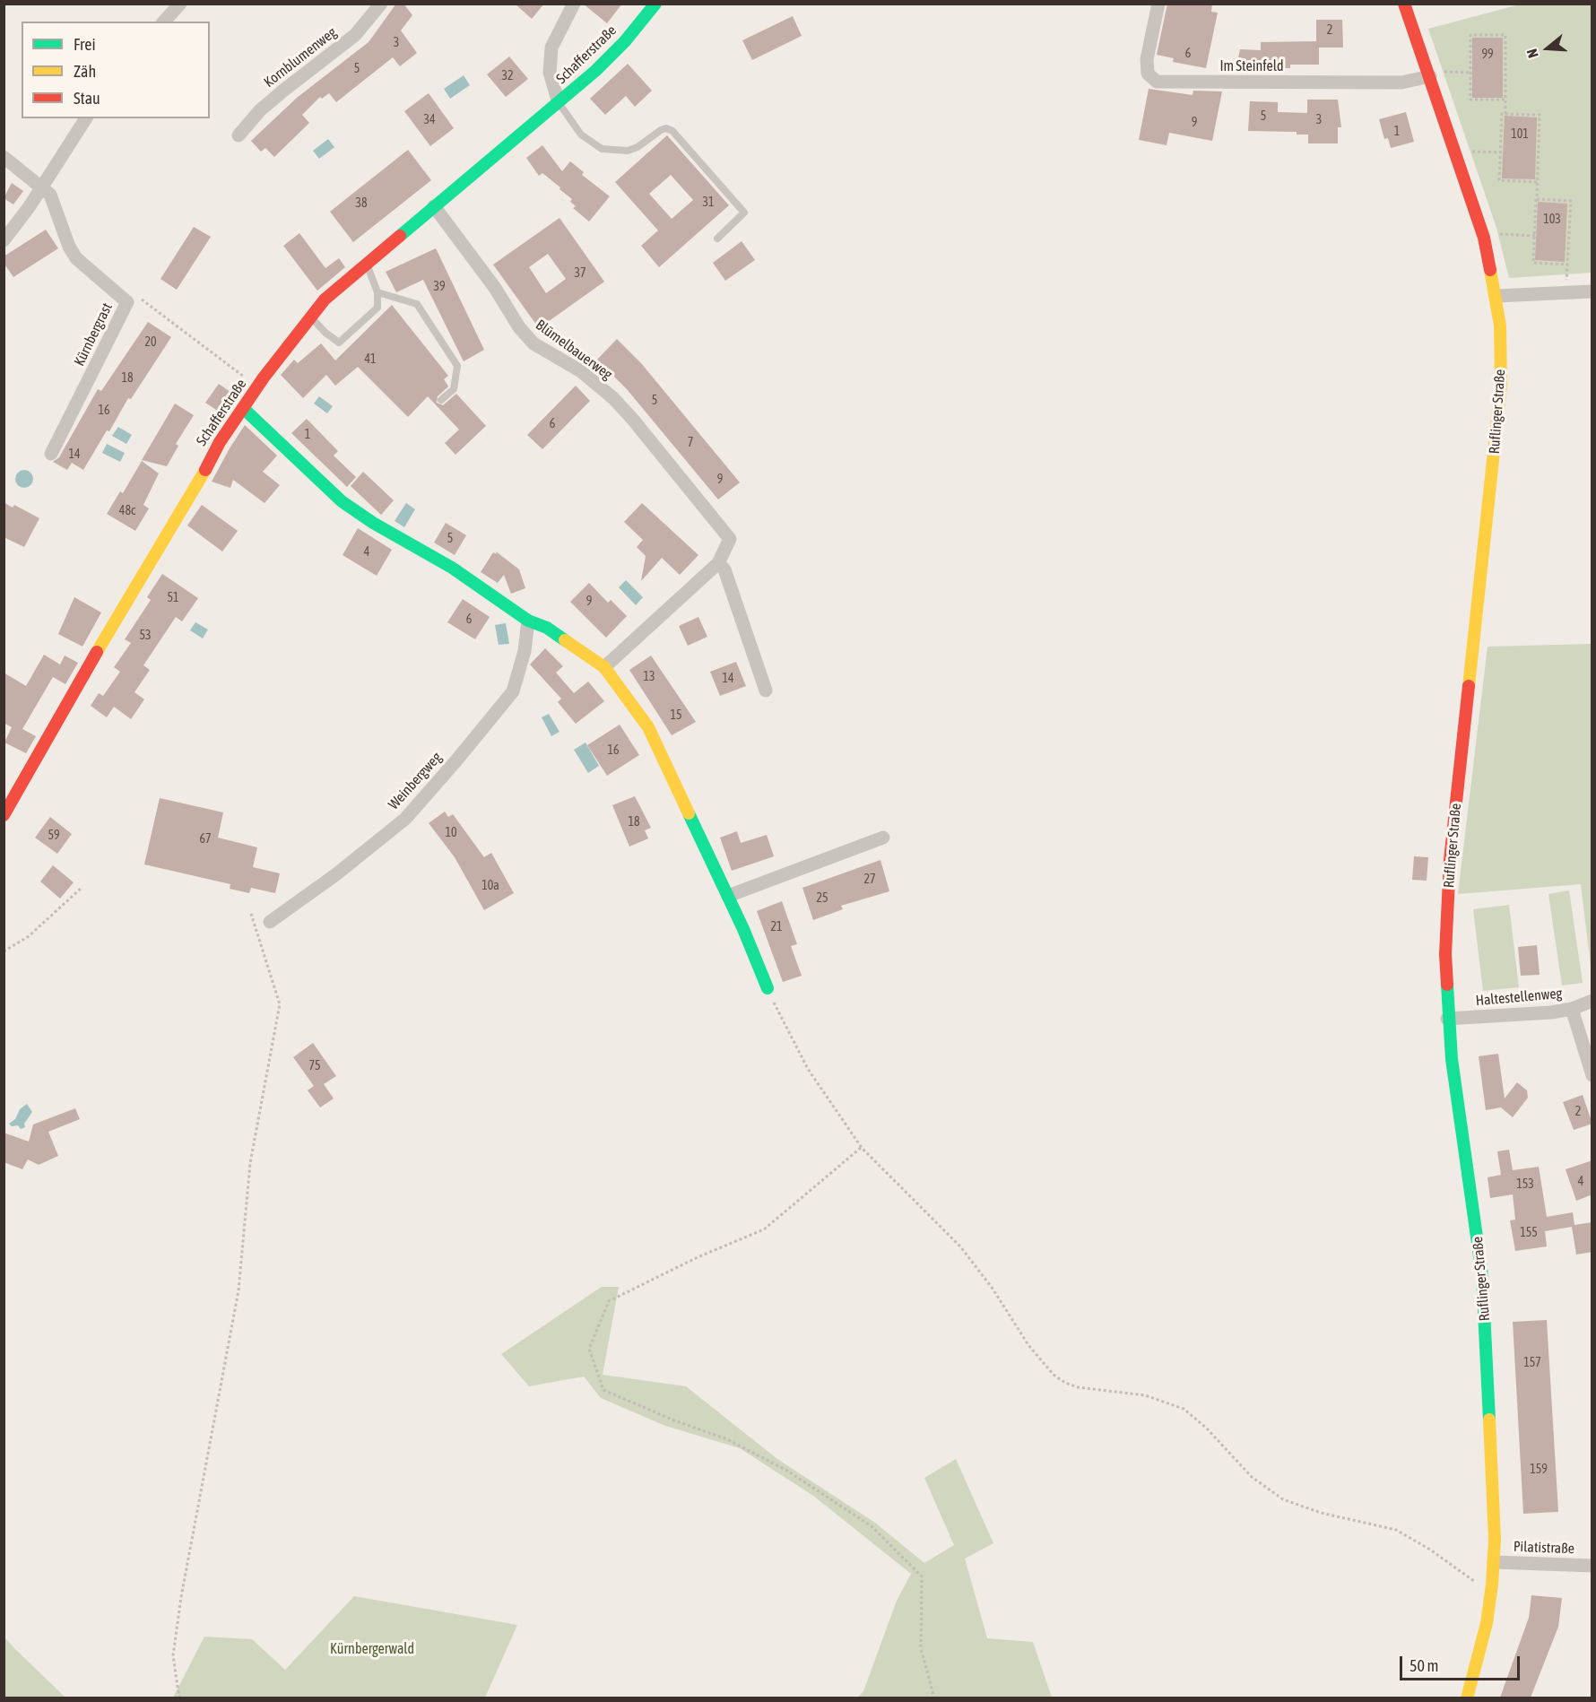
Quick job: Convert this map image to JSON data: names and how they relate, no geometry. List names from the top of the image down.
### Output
{
  "streets": {
    "street": [
      "Schafferstraße",
      "Kornblumenweg",
      "Im Steinfeld",
      "Kürnbergrast",
      "Blümelbauerweg",
      "Ruflinger Straße",
      "Weinbergweg",
      "Haltestellenweg",
      "Pilatistraße"
    ]
  },
  "crossings": [
    ["Schafferstraße", "Blümelbauerweg"],
    ["Im Steinfeld", "Ruflinger Straße"],
    ["Ruflinger Straße", "Haltestellenweg"],
    ["Ruflinger Straße", "Pilatistraße"]
  ],
  "parks": ["Kürnbergerwald"],
  "house_numbers": [
    "2",
    "3",
    "6",
    "99",
    "5",
    "32",
    "5",
    "34",
    "3",
    "9",
    "1",
    "101",
    "31",
    "38",
    "103",
    "37",
    "39",
    "20",
    "41",
    "18",
    "5",
    "16",
    "6",
    "1",
    "7",
    "14",
    "9",
    "48c",
    "5",
    "4",
    "51",
    "9",
    "6",
    "53",
    "13",
    "14",
    "15",
    "16",
    "18",
    "10",
    "59",
    "67",
    "27",
    "10a",
    "25",
    "21",
    "75",
    "2",
    "4",
    "153",
    "155",
    "157",
    "159"
  ],
  "legend": ["Frei", "Zäh", "Stau"],
  "scale_bar": "50 m",
  "north": "left"
}
